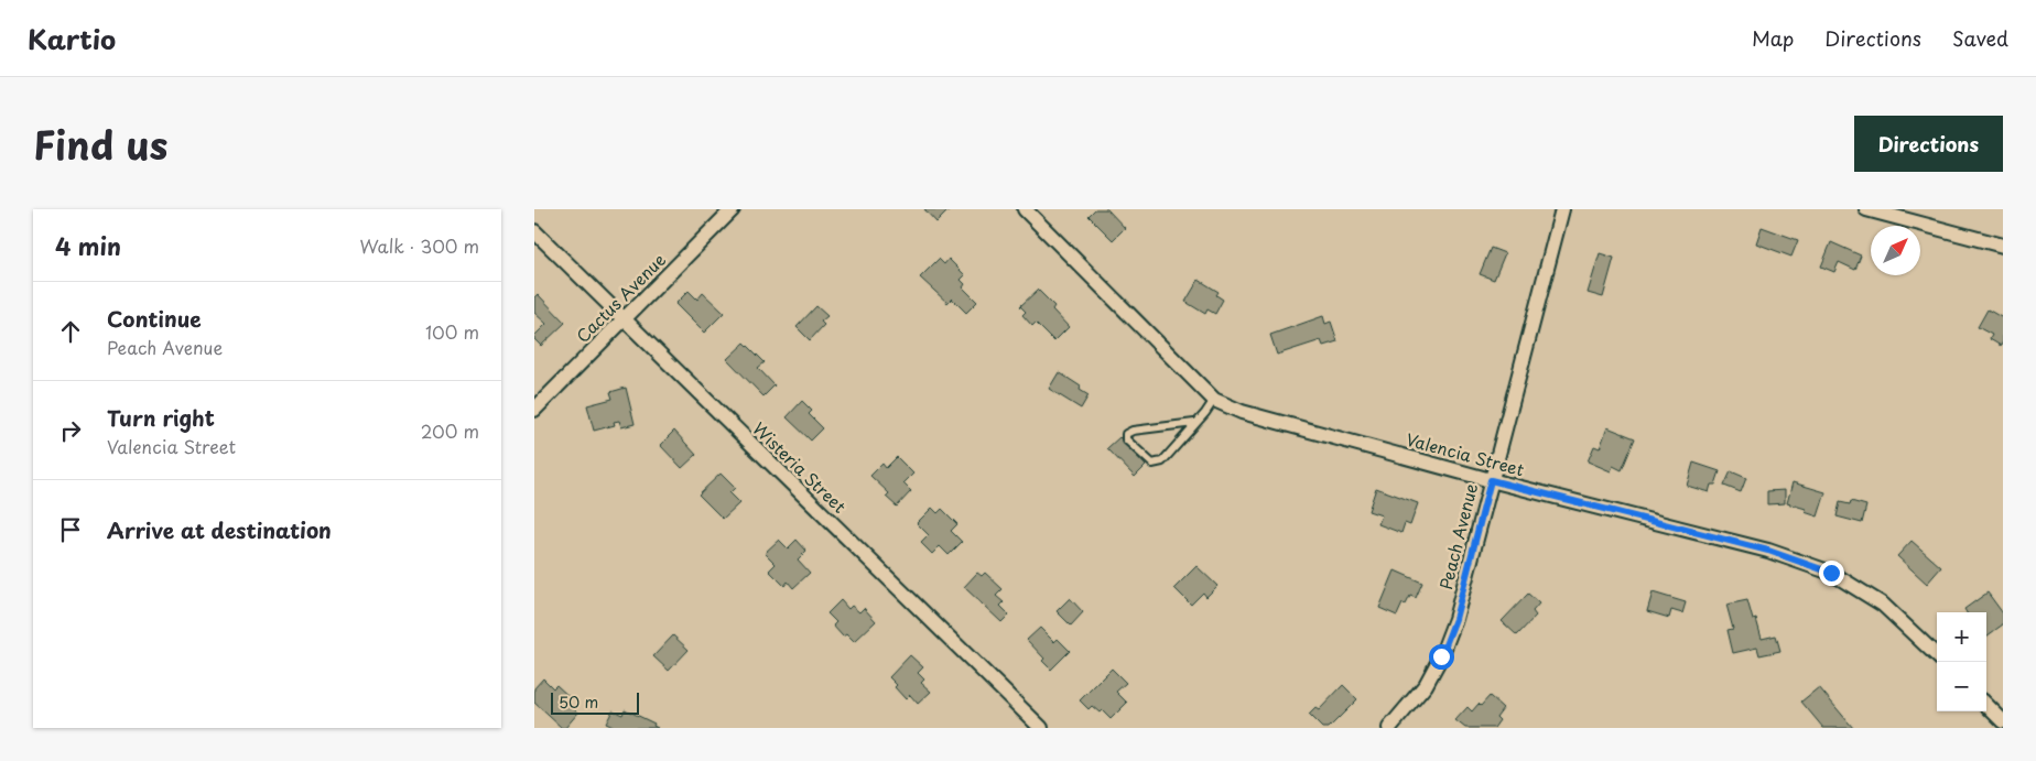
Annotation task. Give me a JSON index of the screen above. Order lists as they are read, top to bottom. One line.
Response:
{"streets":{"street":["Cactus Avenue","Valencia Street","Wisteria Street","Peach Avenue"]},"crossings":[["Cactus Avenue","Wisteria Street"],["Valencia Street","Peach Avenue"]],"scale_bar":"50 m","north":"top right","page":{"header":"Kartio","nav":["Map","Directions","Saved"],"title":"Find us","buttons":"Directions","heading":["4 min","Walk · 300 m"],"list":[["Continue","Peach Avenue","100 m"],["Turn right","Valencia Street","200 m"],"Arrive at destination"],"map_buttons":["+","−"],"scale":"50 m"}}
